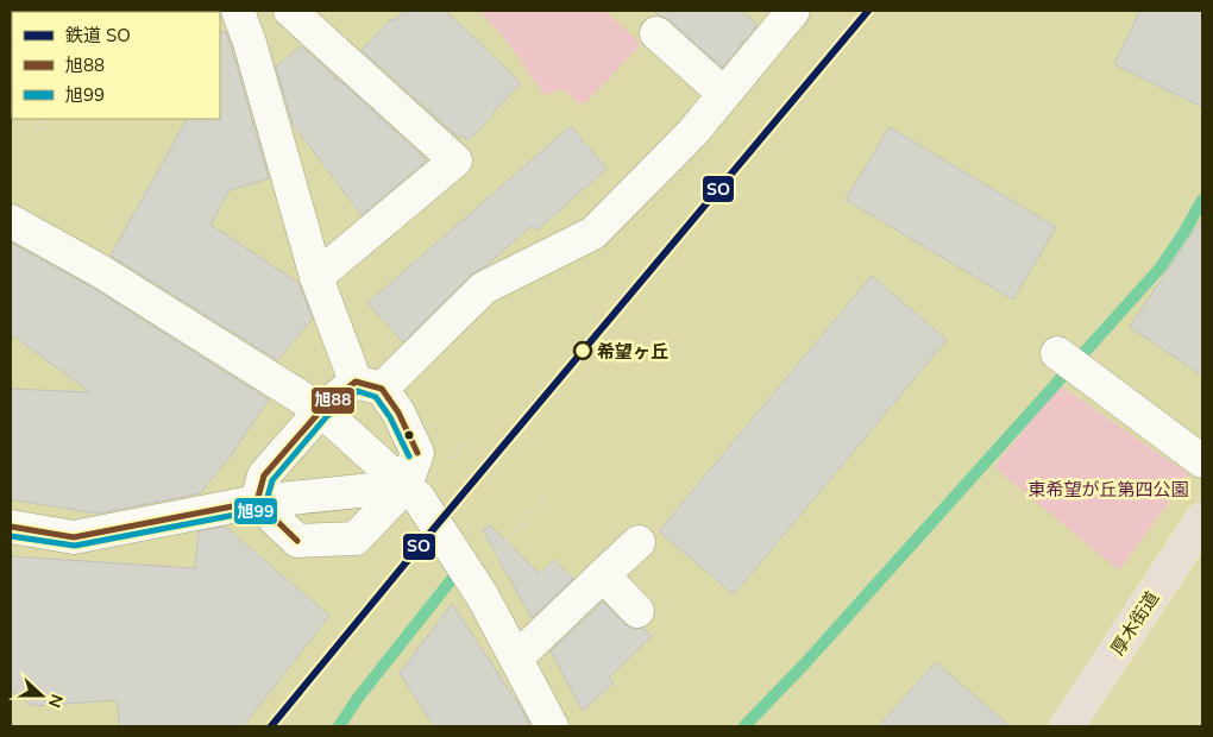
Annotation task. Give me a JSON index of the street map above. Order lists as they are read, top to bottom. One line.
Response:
{"streets":{"main road":["厚木街道"]},"parks":["東希望が丘第四公園"],"places":["希望ヶ丘"],"lines":["rail line SO","transit line 旭88","transit line 旭99"],"legend":["鉄道 SO","旭88","旭99"],"north":"right"}
